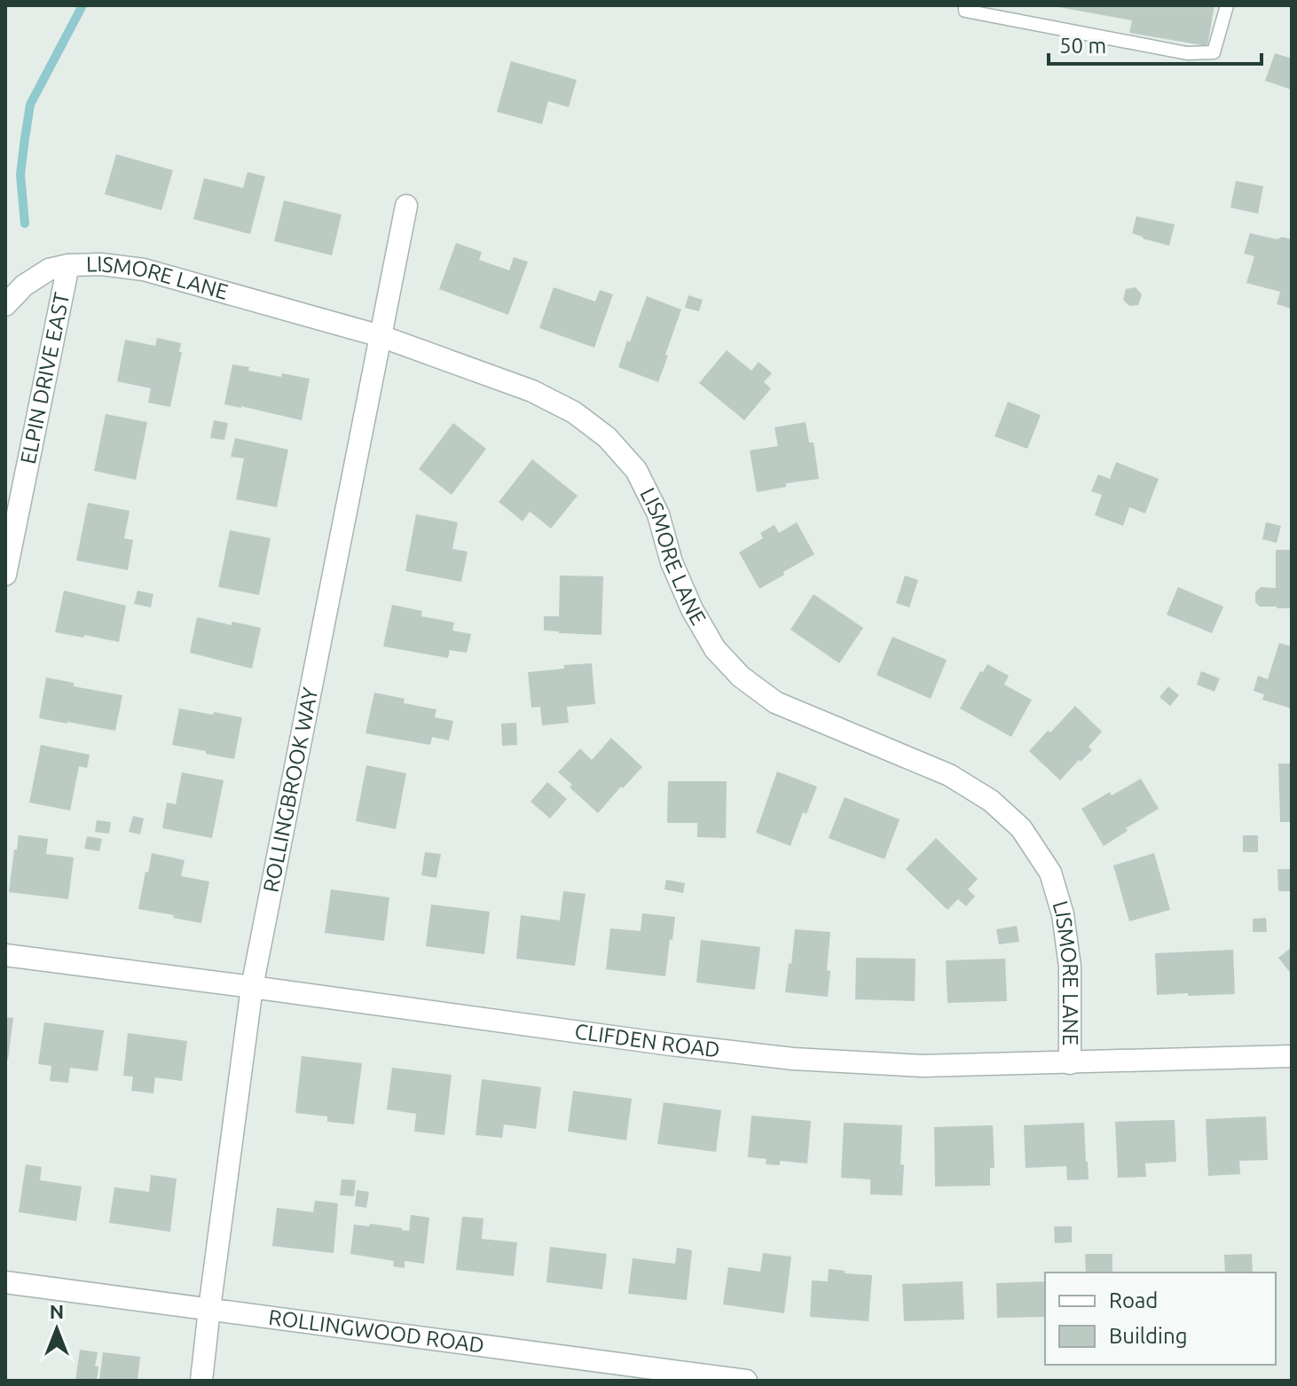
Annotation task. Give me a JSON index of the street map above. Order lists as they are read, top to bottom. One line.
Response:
{"streets":{"street":["LISMORE LANE","ELPIN DRIVE EAST","ROLLINGBROOK WAY","CLIFDEN ROAD","ROLLINGWOOD ROAD"]},"crossings":[["LISMORE LANE","ELPIN DRIVE EAST"],["LISMORE LANE","ROLLINGBROOK WAY"],["LISMORE LANE","CLIFDEN ROAD"],["ROLLINGBROOK WAY","CLIFDEN ROAD"],["ROLLINGBROOK WAY","ROLLINGWOOD ROAD"]],"legend":["Road","Building"],"scale_bar":"50 m","north":"top"}
